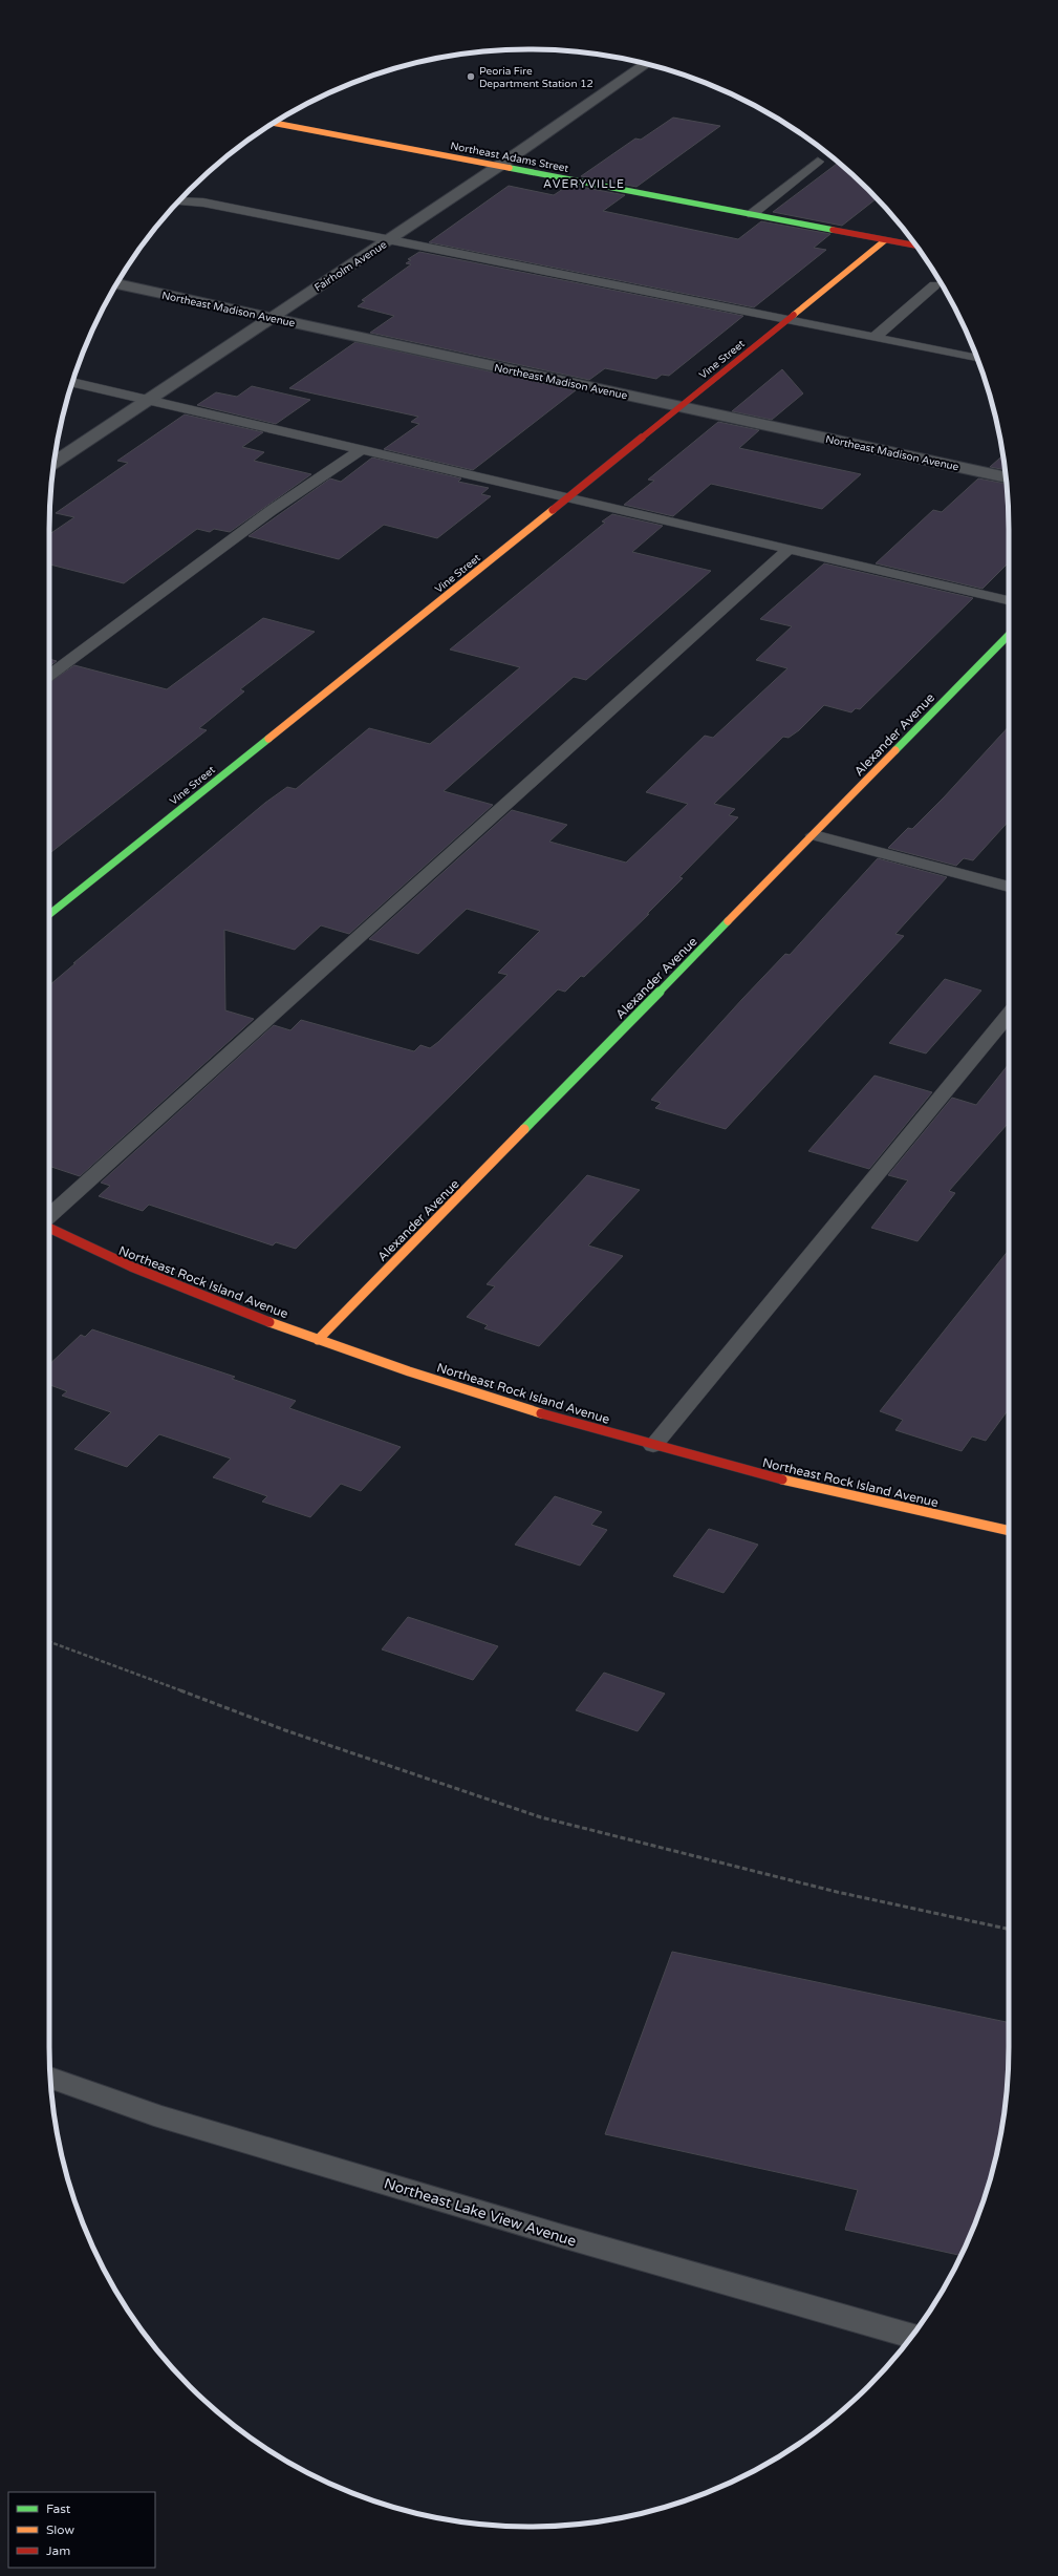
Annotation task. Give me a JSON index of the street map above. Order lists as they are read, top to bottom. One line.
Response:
{"streets":{"street":["Northeast Adams Street","Fairholm Avenue","Northeast Madison Avenue","Vine Street","Alexander Avenue","Northeast Rock Island Avenue","Northeast Lake View Avenue"]},"crossings":[["Northeast Adams Street","Fairholm Avenue"],["Northeast Adams Street","Vine Street"],["Fairholm Avenue","Northeast Madison Avenue"],["Northeast Madison Avenue","Vine Street"],["Alexander Avenue","Northeast Rock Island Avenue"]],"districts":["AVERYVILLE"],"places":["Peoria Fire Department Station 12"],"legend":["Fast","Slow","Jam"]}
